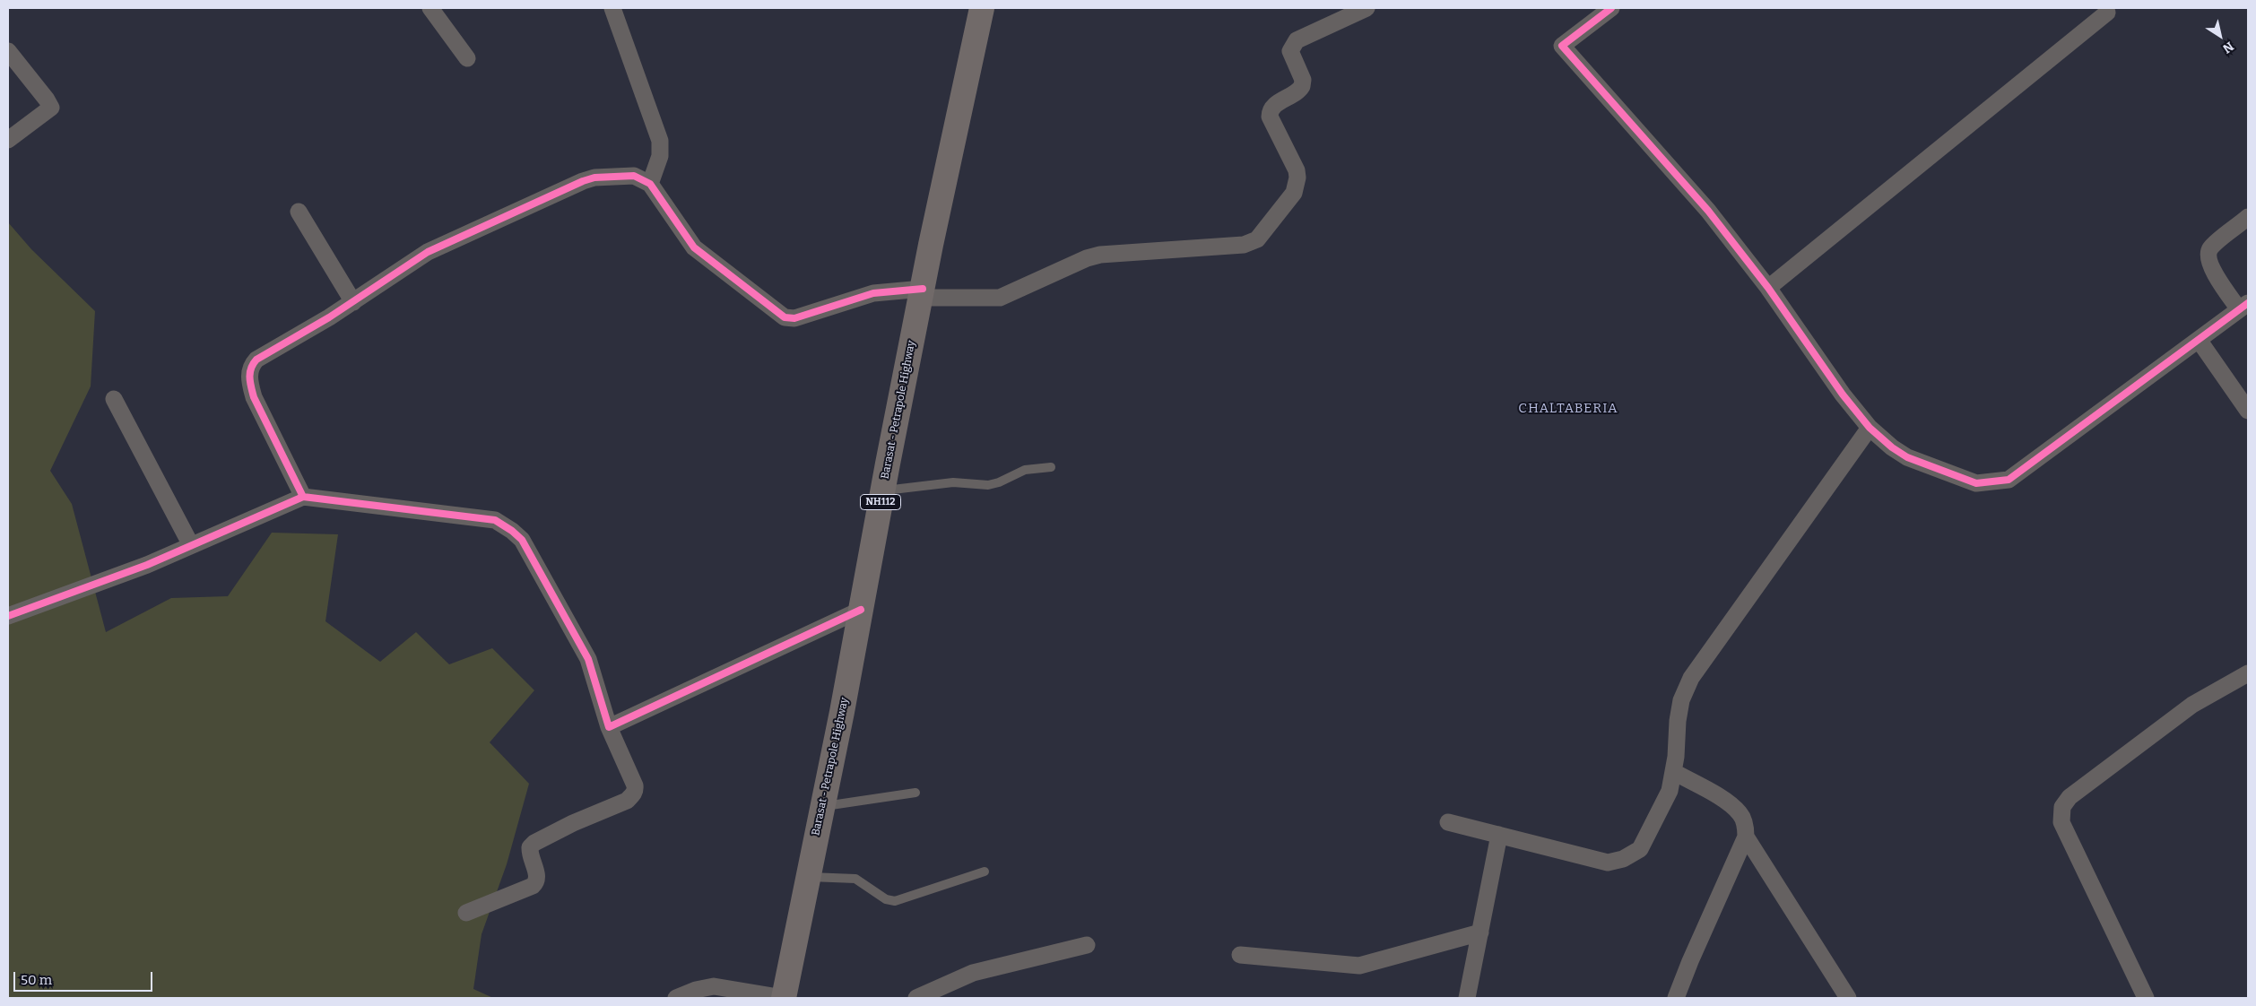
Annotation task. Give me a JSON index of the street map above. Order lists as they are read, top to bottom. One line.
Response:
{"streets":{"highway":["Barasat - Petrapole Highway","NH112"]},"districts":["CHALTABERIA"],"scale_bar":"50 m","north":"bottom right"}
